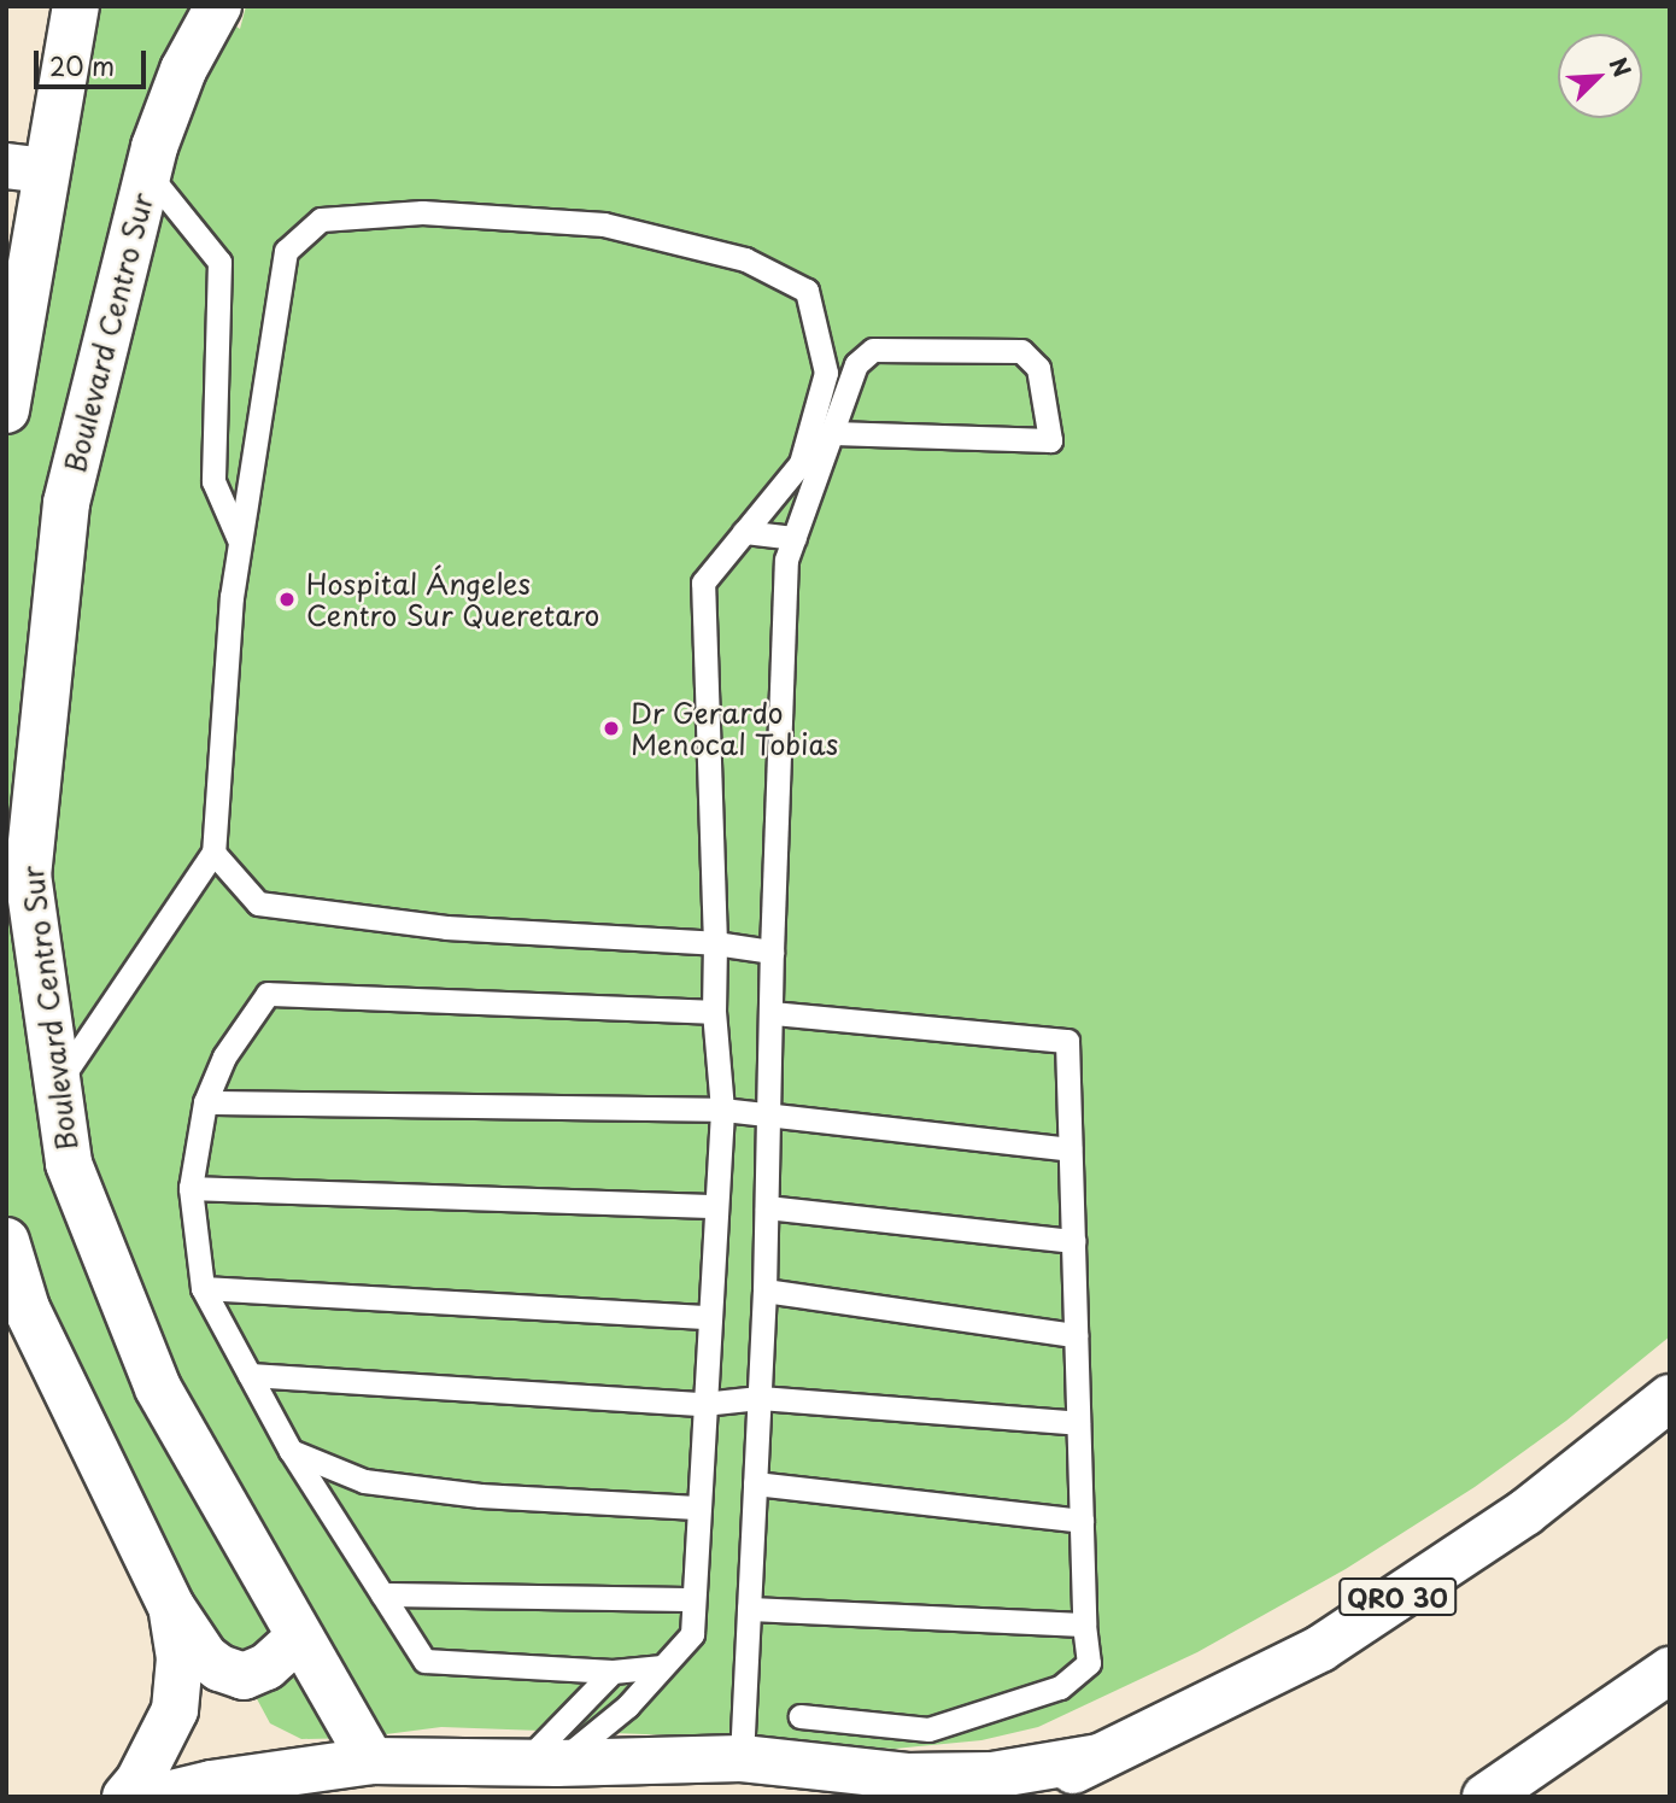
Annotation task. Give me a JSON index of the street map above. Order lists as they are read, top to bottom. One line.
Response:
{"streets":{"main road":["Boulevard Centro Sur","QRO 30"]},"places":["Hospital Ángeles Centro Sur Queretaro","Dr Gerardo Menocal Tobias"],"scale_bar":"20 m","north":"top right"}
